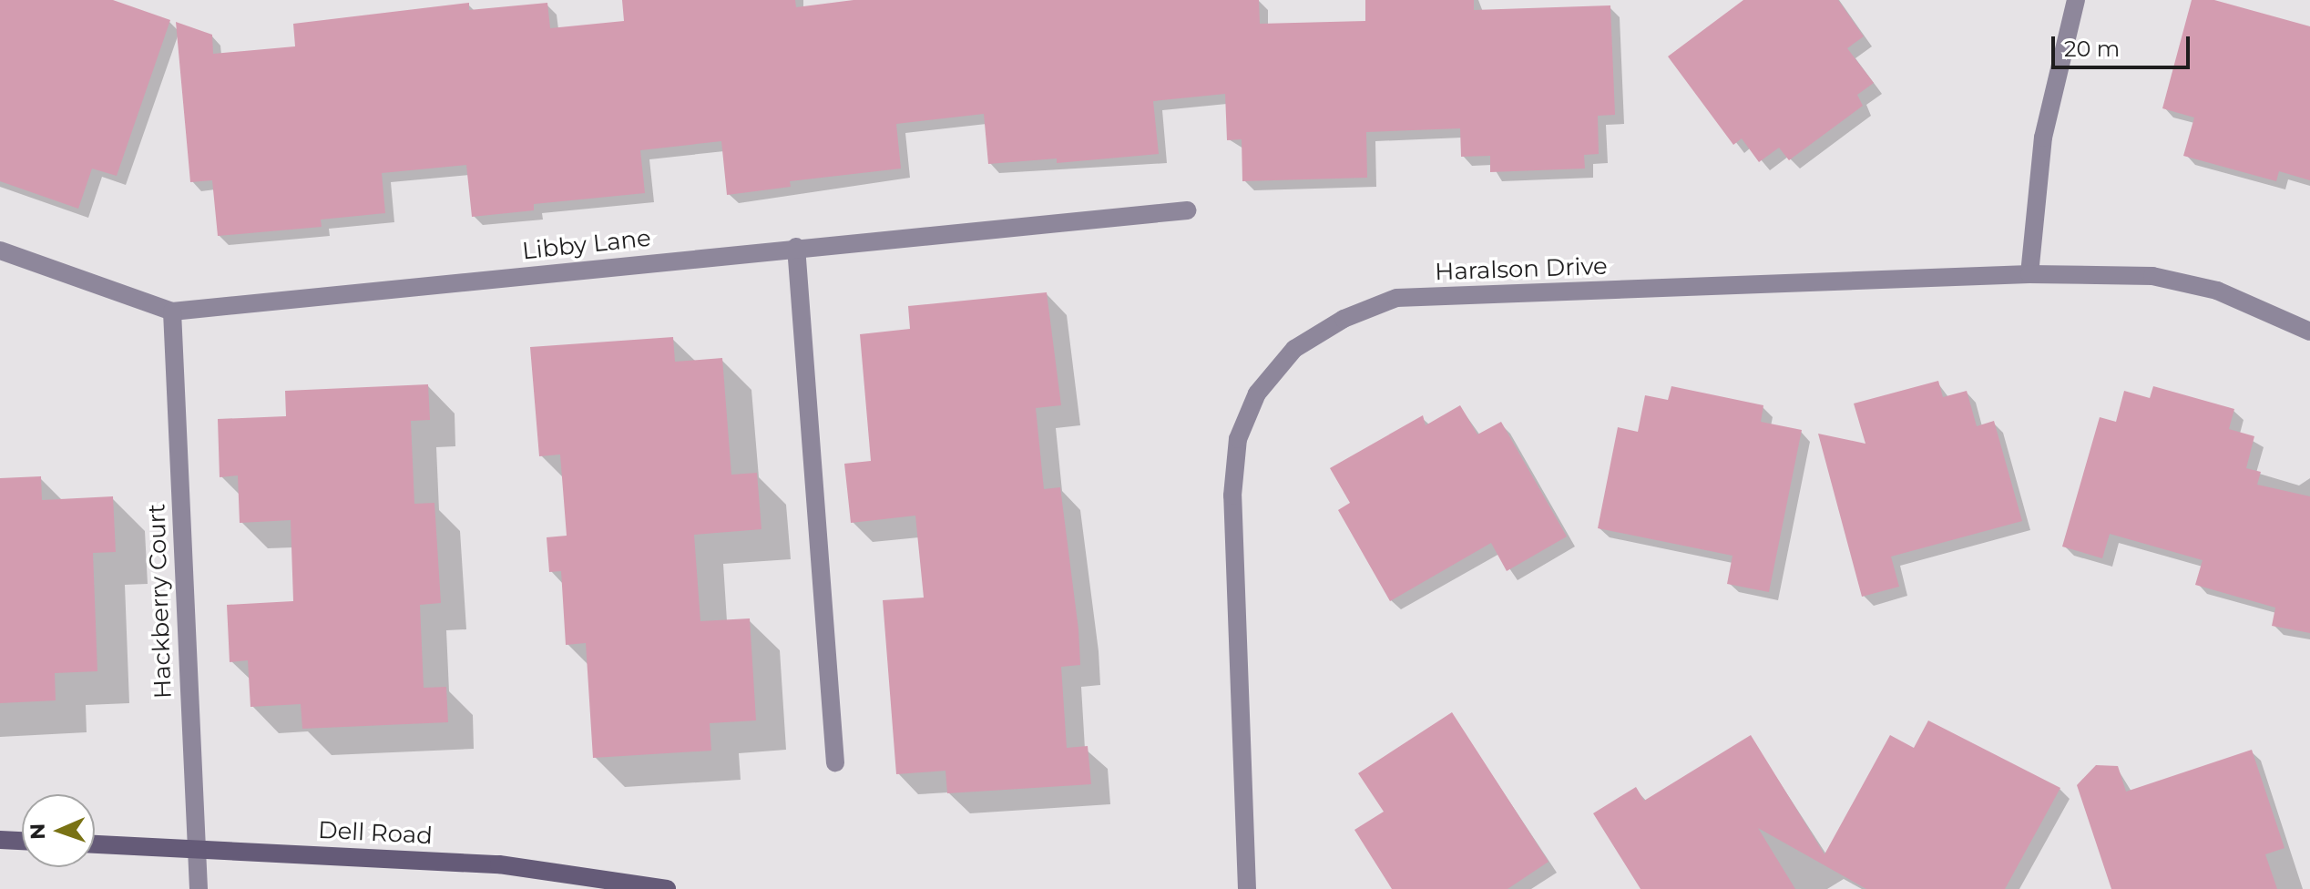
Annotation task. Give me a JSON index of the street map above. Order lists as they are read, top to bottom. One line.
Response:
{"streets":{"street":["Libby Lane","Haralson Drive","Hackberry Court","Dell Road"]},"crossings":[["Libby Lane","Hackberry Court"],["Hackberry Court","Dell Road"]],"scale_bar":"20 m","north":"left"}
